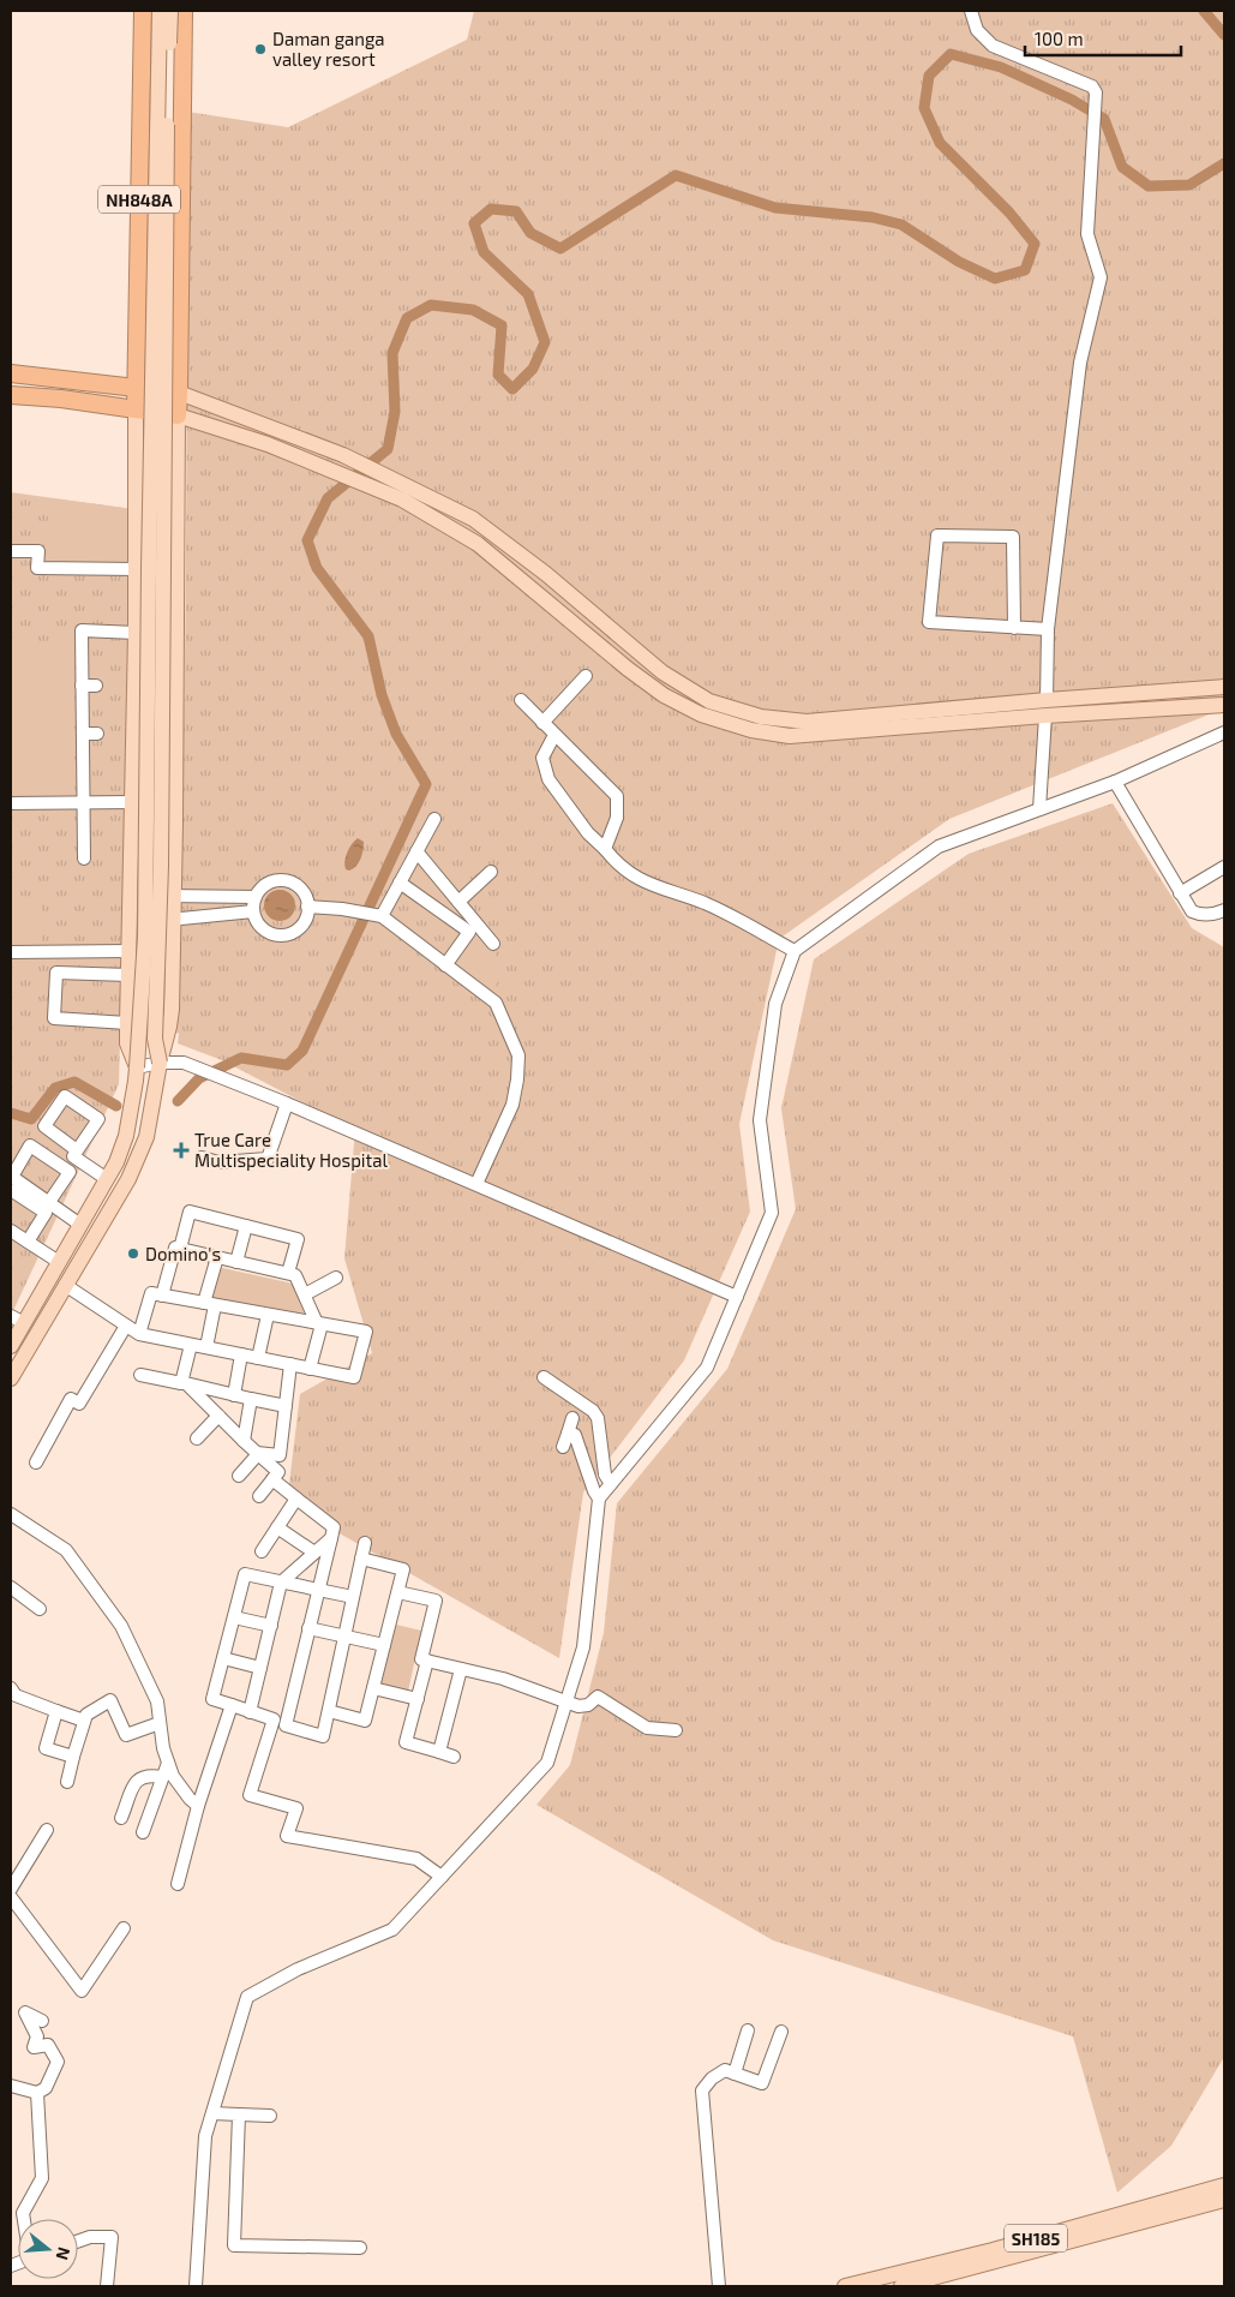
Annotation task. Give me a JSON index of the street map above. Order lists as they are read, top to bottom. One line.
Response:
{"streets":{"highway":["NH848A"],"main road":["SH185"]},"places":{"other":["Daman ganga valley resort","Domino's"],"health":["True Care Multispeciality Hospital"]},"scale_bar":"100 m","north":"right"}
